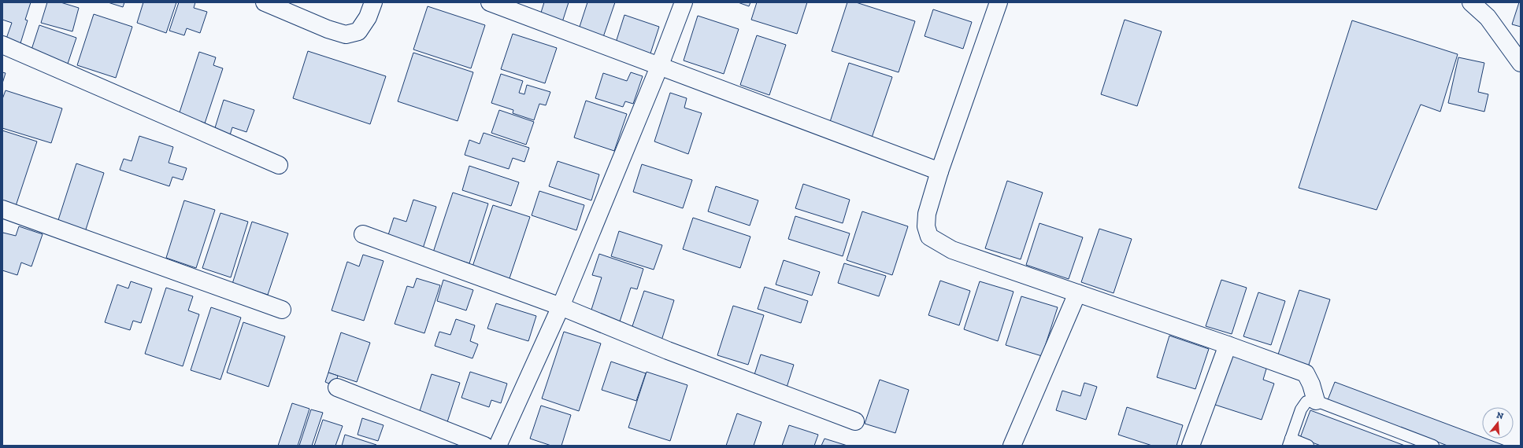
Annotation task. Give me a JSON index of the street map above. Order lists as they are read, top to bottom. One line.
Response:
{"north":"top"}
